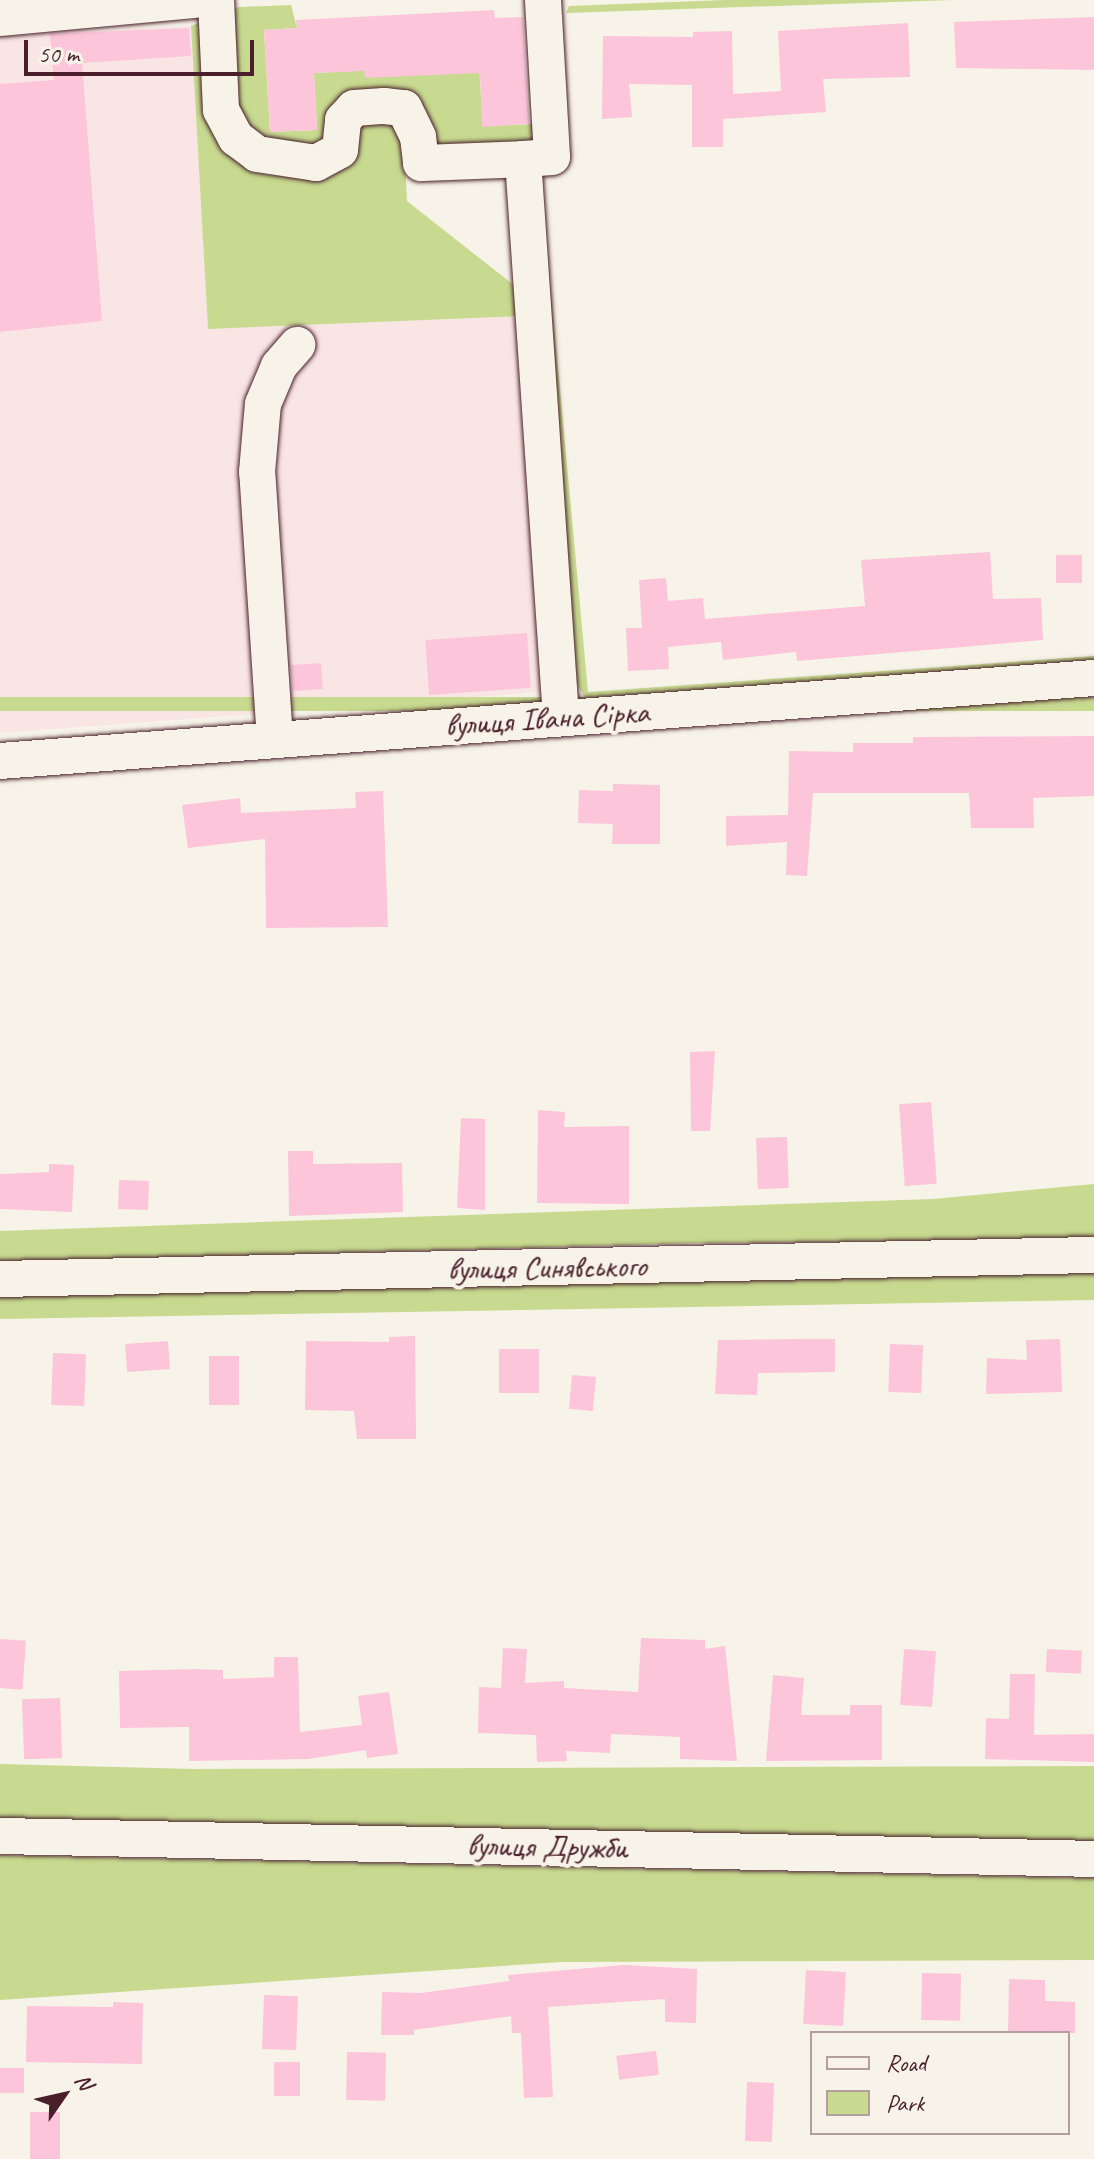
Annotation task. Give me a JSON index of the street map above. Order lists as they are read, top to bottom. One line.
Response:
{"streets":{"street":["вулиця Івана Сірка","вулиця Синявського","вулиця Дружби"]},"legend":["Road","Park"],"scale_bar":"50 m","north":"top right"}
